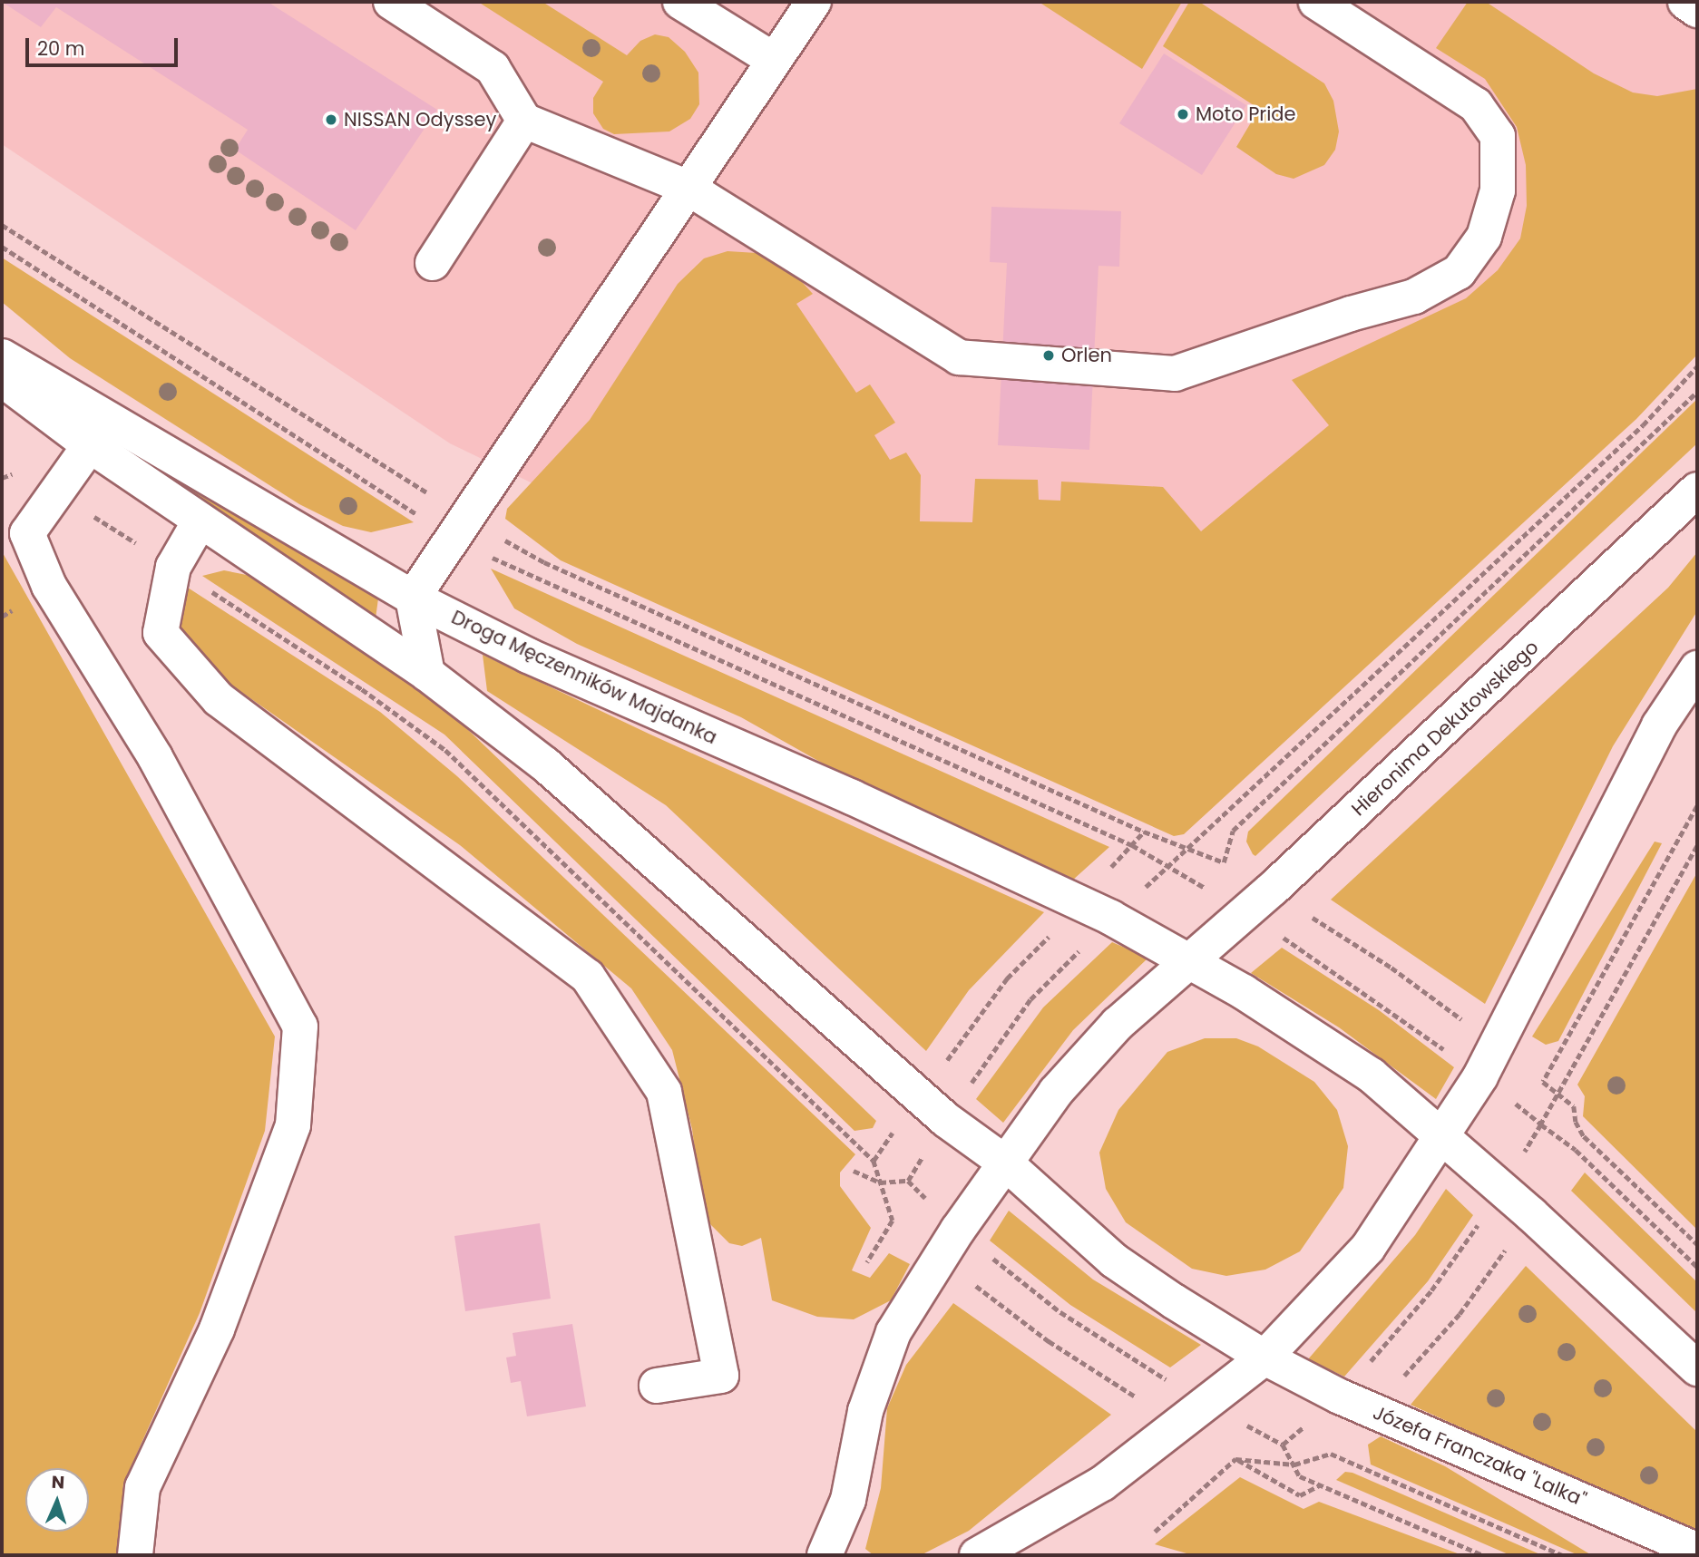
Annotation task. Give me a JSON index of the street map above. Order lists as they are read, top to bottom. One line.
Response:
{"streets":{"street":["Droga Męczenników Majdanka","Hieronima Dekutowskiego","Józefa Franczaka \"Lalka\""]},"crossings":[["Droga Męczenników Majdanka","Hieronima Dekutowskiego"],["Hieronima Dekutowskiego","Józefa Franczaka \"Lalka\""]],"places":["Moto Pride","NISSAN Odyssey","Orlen"],"scale_bar":"20 m","north":"top"}
